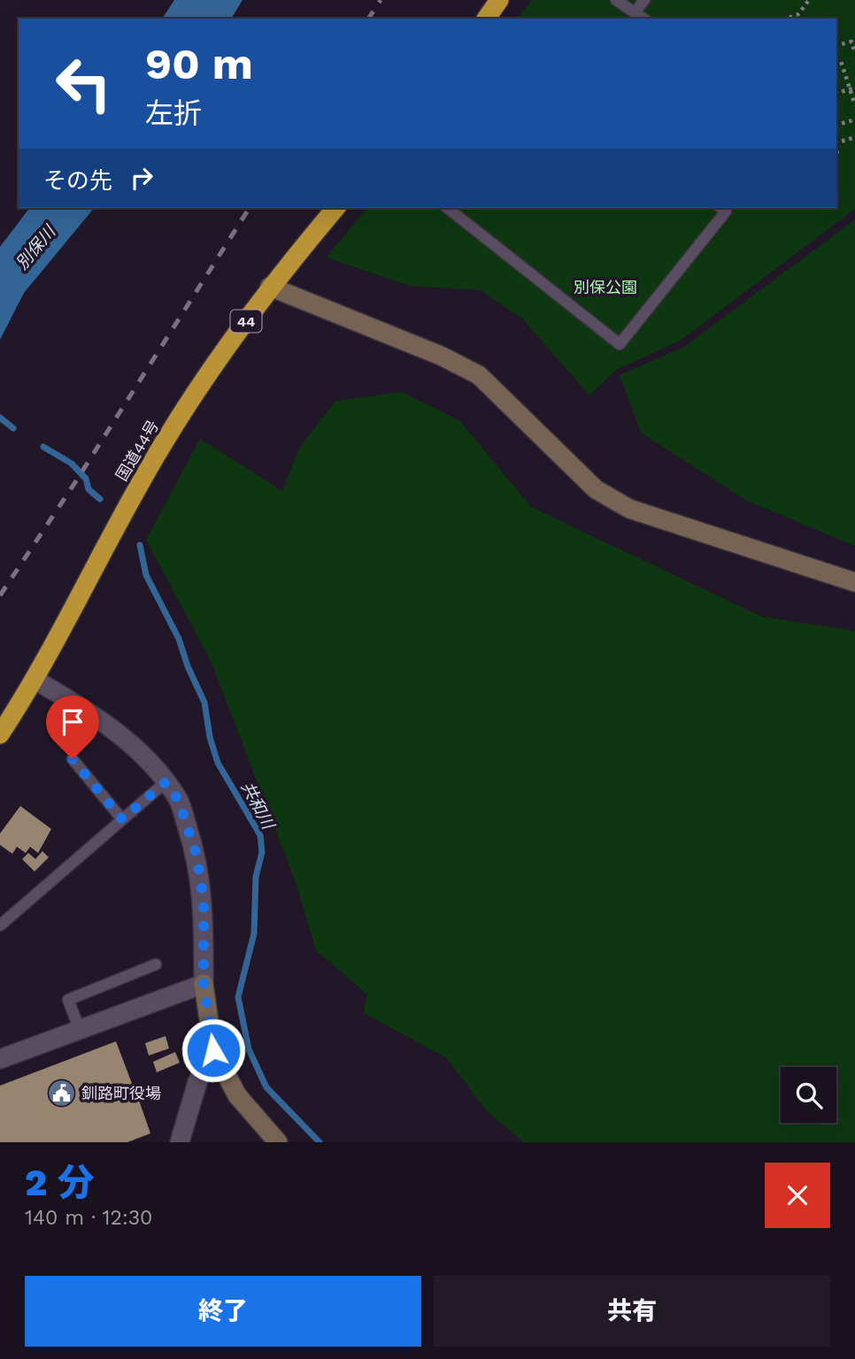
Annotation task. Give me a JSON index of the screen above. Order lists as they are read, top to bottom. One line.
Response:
{"streets":{"highway":["44","国道44号"]},"water":["別保川","共和川"],"parks":["別保公園"],"places":{"public building":["釧路町役場"]},"page":{"turn":["90 m","左折"],"then":"その先","heading":["2 分","140 m · 12:30"],"buttons":["終了","共有"]}}
